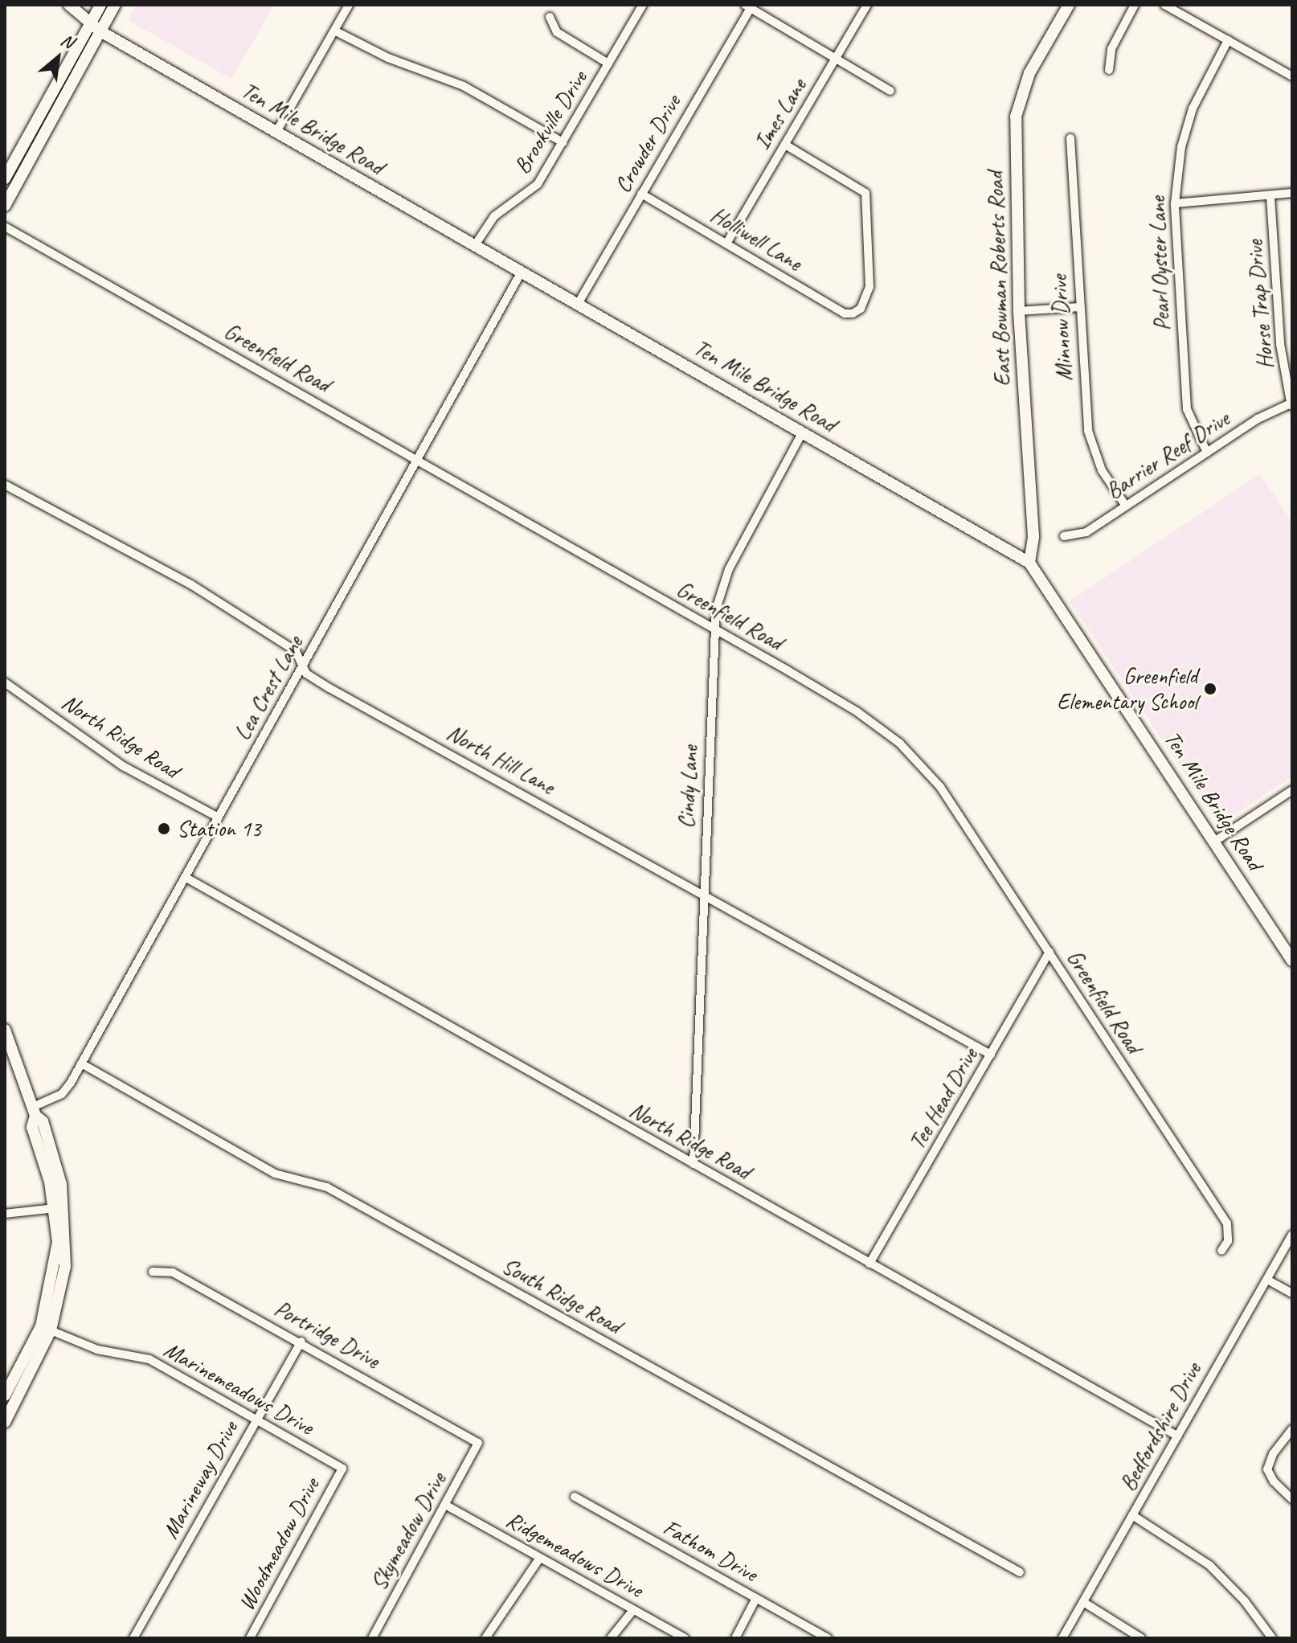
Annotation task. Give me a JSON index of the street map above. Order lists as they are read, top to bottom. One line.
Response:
{"streets":{"street":["Imes Lane","Brookville Drive","Ten Mile Bridge Road","Crowder Drive","Holliwell Lane","Pearl Oyster Lane","East Bowman Roberts Road","Horse Trap Drive","Minnow Drive","Greenfield Road","Barrier Reef Drive","Lea Crest Lane","North Ridge Road","North Hill Lane","Cindy Lane","Tee Head Drive","South Ridge Road","Portridge Drive","Marinemeadows Drive","Bedfordshire Drive","Marineway Drive","Skymeadow Drive","Woodmeadow Drive","Fathom Drive","Ridgemeadows Drive"]},"crossings":[["Imes Lane","Holliwell Lane"],["Brookville Drive","Ten Mile Bridge Road"],["Ten Mile Bridge Road","Crowder Drive"],["Ten Mile Bridge Road","East Bowman Roberts Road"],["Ten Mile Bridge Road","Lea Crest Lane"],["Ten Mile Bridge Road","Cindy Lane"],["Crowder Drive","Holliwell Lane"],["Pearl Oyster Lane","Barrier Reef Drive"],["Horse Trap Drive","Barrier Reef Drive"],["Minnow Drive","Barrier Reef Drive"],["Greenfield Road","Lea Crest Lane"],["Greenfield Road","Cindy Lane"],["Greenfield Road","Tee Head Drive"],["Lea Crest Lane","North Ridge Road"],["Lea Crest Lane","North Hill Lane"],["Lea Crest Lane","South Ridge Road"],["North Ridge Road","Cindy Lane"],["North Ridge Road","Tee Head Drive"],["North Ridge Road","Bedfordshire Drive"],["North Hill Lane","Cindy Lane"],["North Hill Lane","Tee Head Drive"],["Portridge Drive","Marineway Drive"],["Portridge Drive","Skymeadow Drive"],["Marinemeadows Drive","Marineway Drive"],["Marinemeadows Drive","Woodmeadow Drive"],["Skymeadow Drive","Ridgemeadows Drive"]],"places":["Greenfield Elementary School","Station 13"],"north":"top right"}
